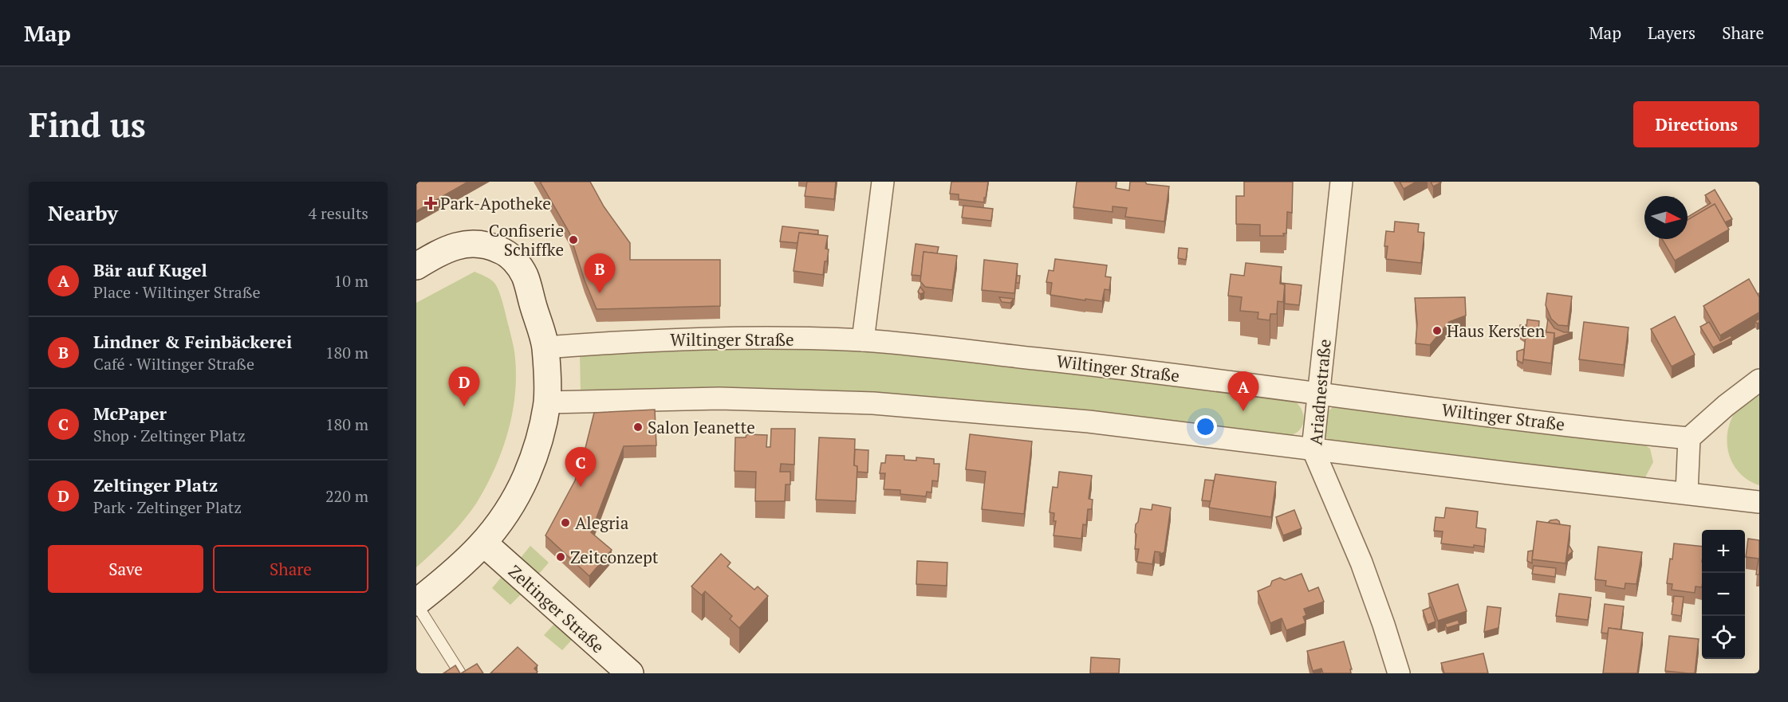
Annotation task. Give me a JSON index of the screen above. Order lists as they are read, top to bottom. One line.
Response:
{"streets":{"street":["Wiltinger Straße","Ariadnestraße","Zeltinger Straße"]},"crossings":[["Wiltinger Straße","Ariadnestraße"]],"places":{"health":["Park-Apotheke"],"other":["Confiserie Schiffke","Haus Kersten","Salon Jeanette","Alegria","Zeitconzept"]},"north":"right","page":{"header":"Map","nav":["Map","Layers","Share"],"buttons":["Directions",["Save","Share"]],"title":"Find us","heading":["Nearby","4 results"],"list":[{"mark":"A","name":"Bär auf Kugel","note":"Place · Wiltinger Straße","value":"10 m"},{"mark":"B","name":"Lindner & Feinbäckerei","note":"Café · Wiltinger Straße","value":"180 m"},{"mark":"C","name":"McPaper","note":"Shop · Zeltinger Platz","value":"180 m"},{"mark":"D","name":"Zeltinger Platz","note":"Park · Zeltinger Platz","value":"220 m"}],"pins":["B","D","A","C"],"map_buttons":["+","−"]}}
